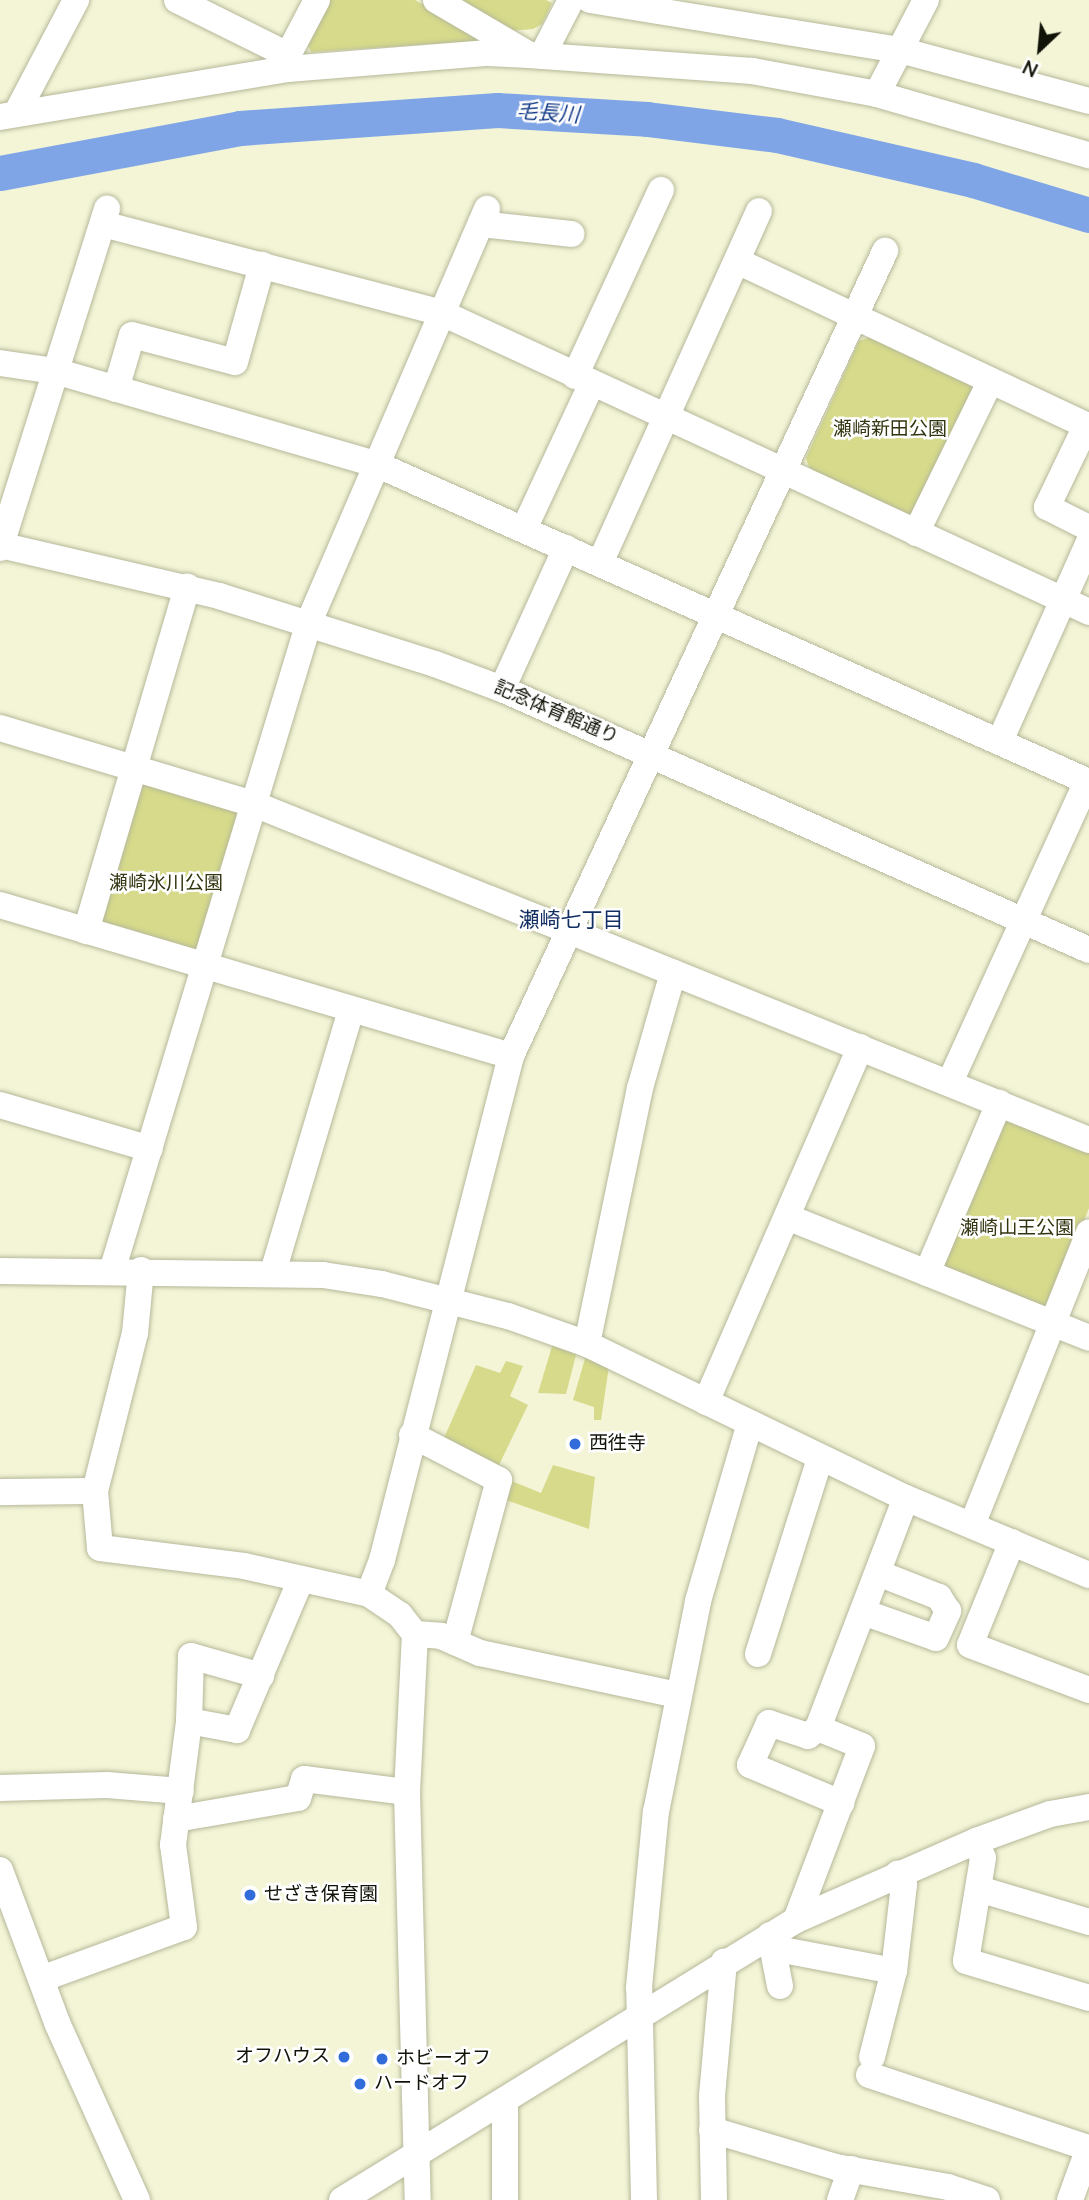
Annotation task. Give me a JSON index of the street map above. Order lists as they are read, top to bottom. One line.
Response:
{"streets":{"street":["記念体育館通り"]},"districts":["瀬崎七丁目"],"water":["毛長川"],"parks":["瀬崎新田公園","瀬崎氷川公園","瀬崎山王公園"],"places":["西徃寺","せざき保育園","オフハウス","ホビーオフ","ハードオフ"],"north":"bottom left"}
